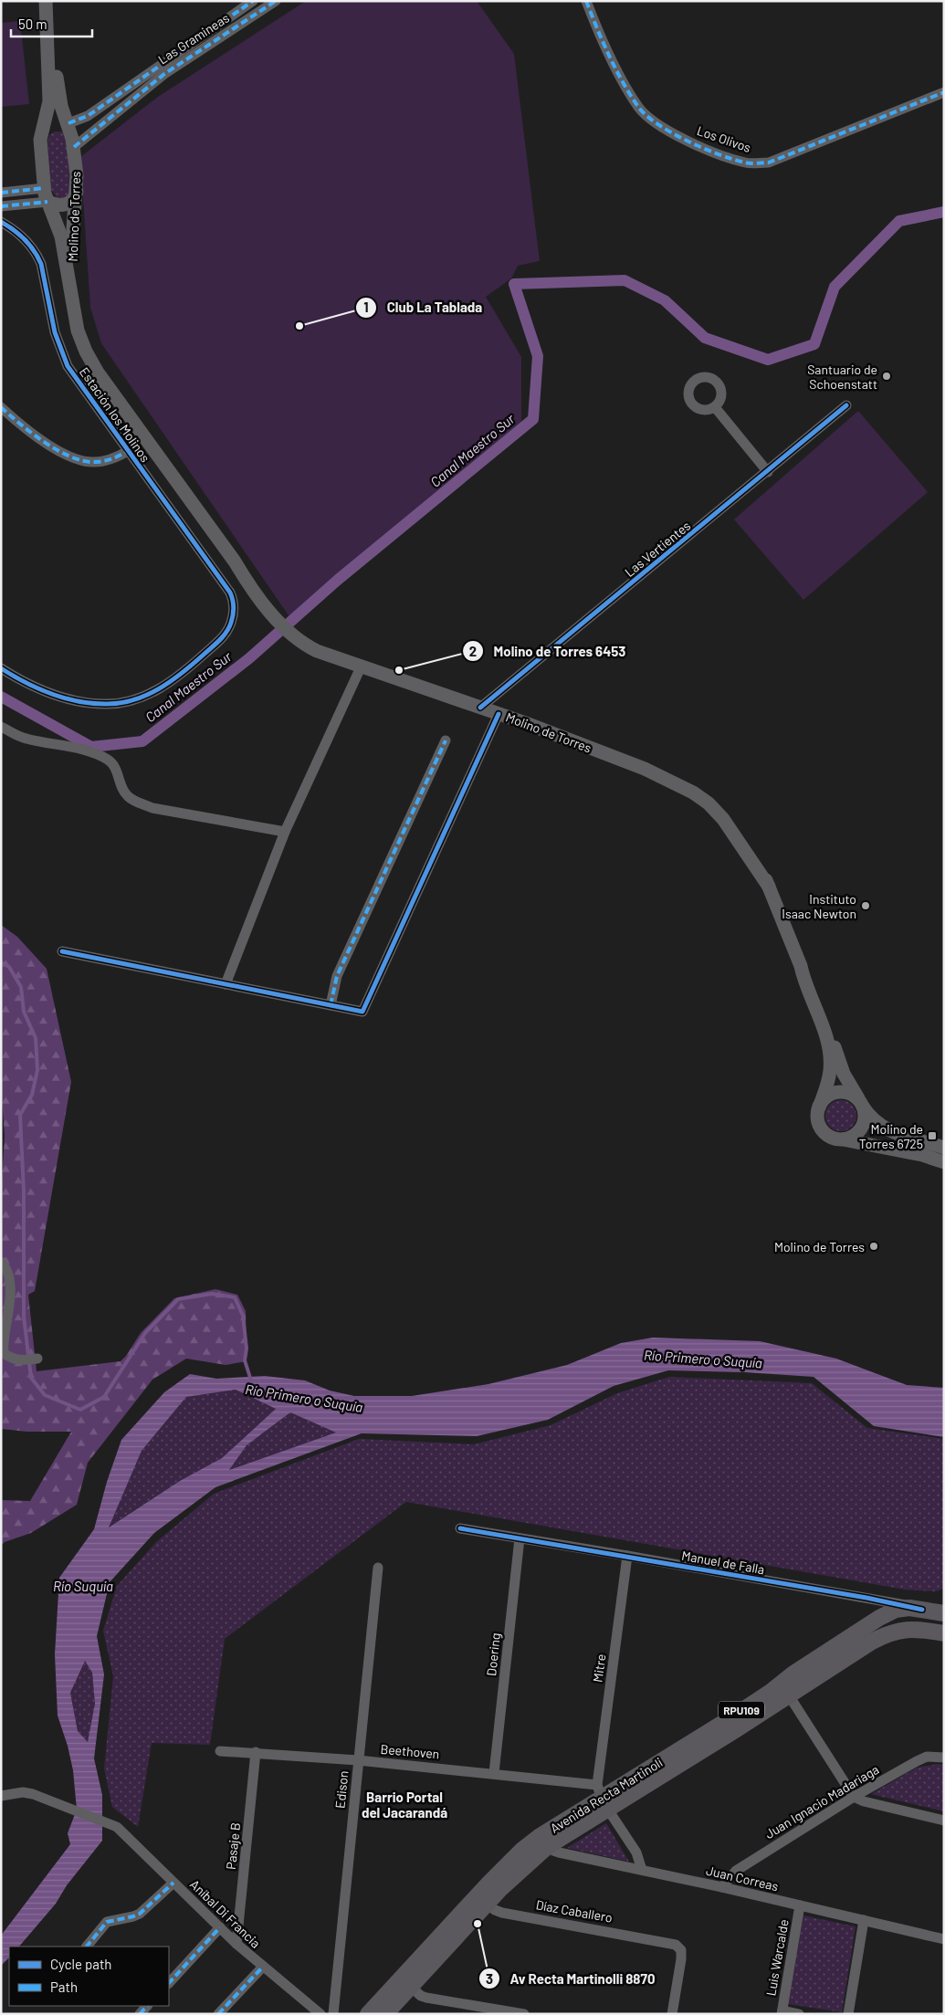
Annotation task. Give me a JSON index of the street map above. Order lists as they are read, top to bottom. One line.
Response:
{"streets":{"main road":["Molino de Torres","Manuel de Falla","RPU109","Avenida Recta Martinoli"],"street":["Las Gramineas","Los Olivos","Estación los Molinos","Las Vertientes","Doering","Mitre","Beethoven","Edison","Juan Ignacio Madariaga","Pasaje B","Juan Correas","Díaz Caballero","Aníbal Di Francia","Luis Warcalde"]},"crossings":[["Molino de Torres","Las Vertientes"],["Manuel de Falla","Doering"],["Manuel de Falla","Mitre"],["Manuel de Falla","Avenida Recta Martinoli"],["Doering","Beethoven"],["Mitre","Beethoven"],["Mitre","Avenida Recta Martinoli"],["RPU109","Avenida Recta Martinoli"],["Beethoven","Edison"],["Beethoven","Avenida Recta Martinoli"],["Beethoven","Pasaje B"],["Avenida Recta Martinoli","Juan Correas"],["Avenida Recta Martinoli","Díaz Caballero"],["Juan Ignacio Madariaga","Juan Correas"],["Pasaje B","Aníbal Di Francia"],["Juan Correas","Luis Warcalde"]],"districts":["Barrio Portal del Jacarandá"],"water":["Canal Maestro Sur","Río Primero o Suquía","Río Suquía"],"places":{"other":["Club La Tablada","Santuario de Schoenstatt","Molino de Torres 6453","Instituto Isaac Newton","Molino de Torres","Av Recta Martinolli 8870"],"transit":["Molino de Torres 6725"]},"legend":["Cycle path","Path"],"scale_bar":"50 m"}
